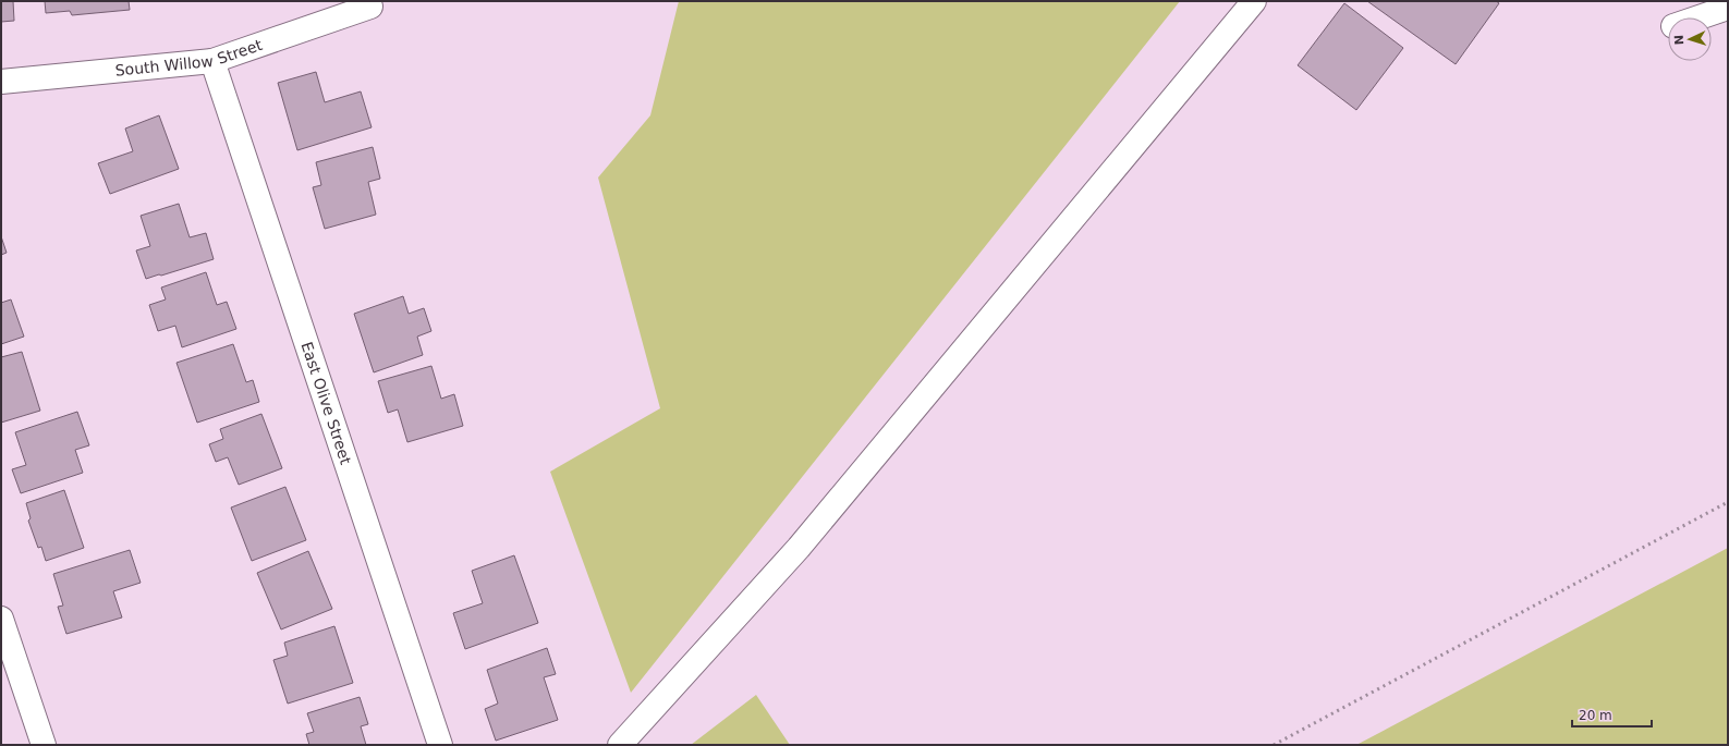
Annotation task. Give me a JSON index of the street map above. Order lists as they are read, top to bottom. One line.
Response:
{"streets":{"street":["South Willow Street","East Olive Street"]},"crossings":[["South Willow Street","East Olive Street"]],"scale_bar":"20 m","north":"left"}
